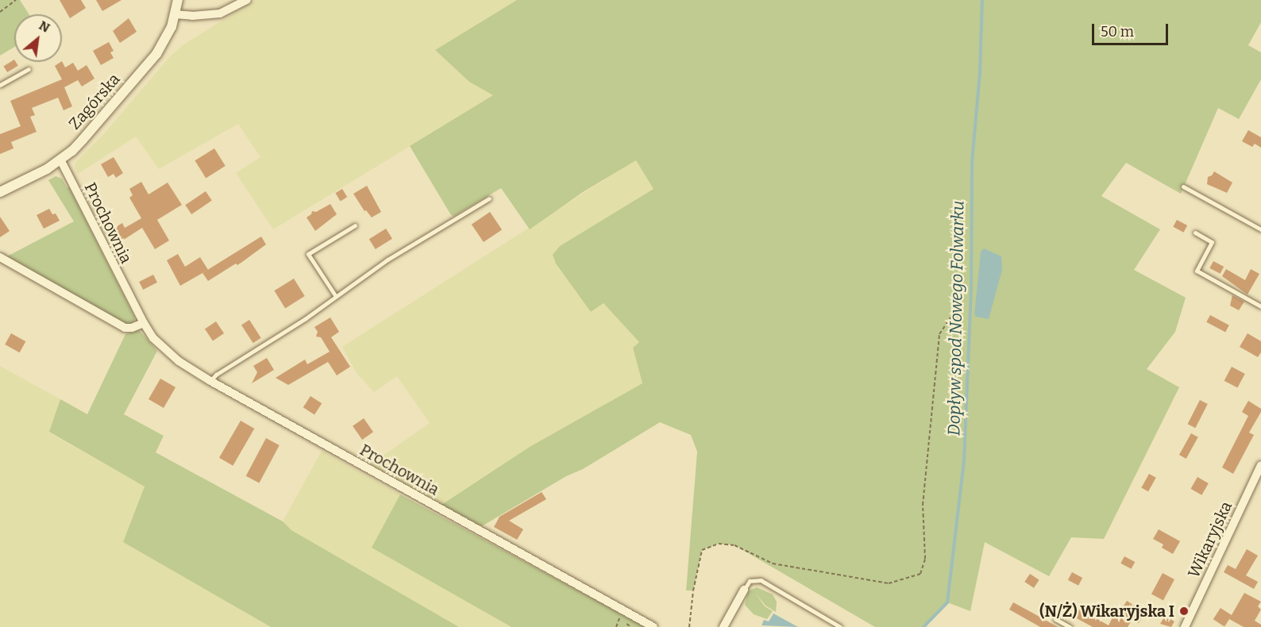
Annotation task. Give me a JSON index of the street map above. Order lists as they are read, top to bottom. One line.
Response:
{"streets":{"street":["Zagórska","Prochownia","Wikaryjska"]},"crossings":[["Zagórska","Prochownia"]],"water":["Dopływ spod Nowego Folwarku"],"places":["(N/Ż) Wikaryjska I"],"scale_bar":"50 m","north":"top right"}
